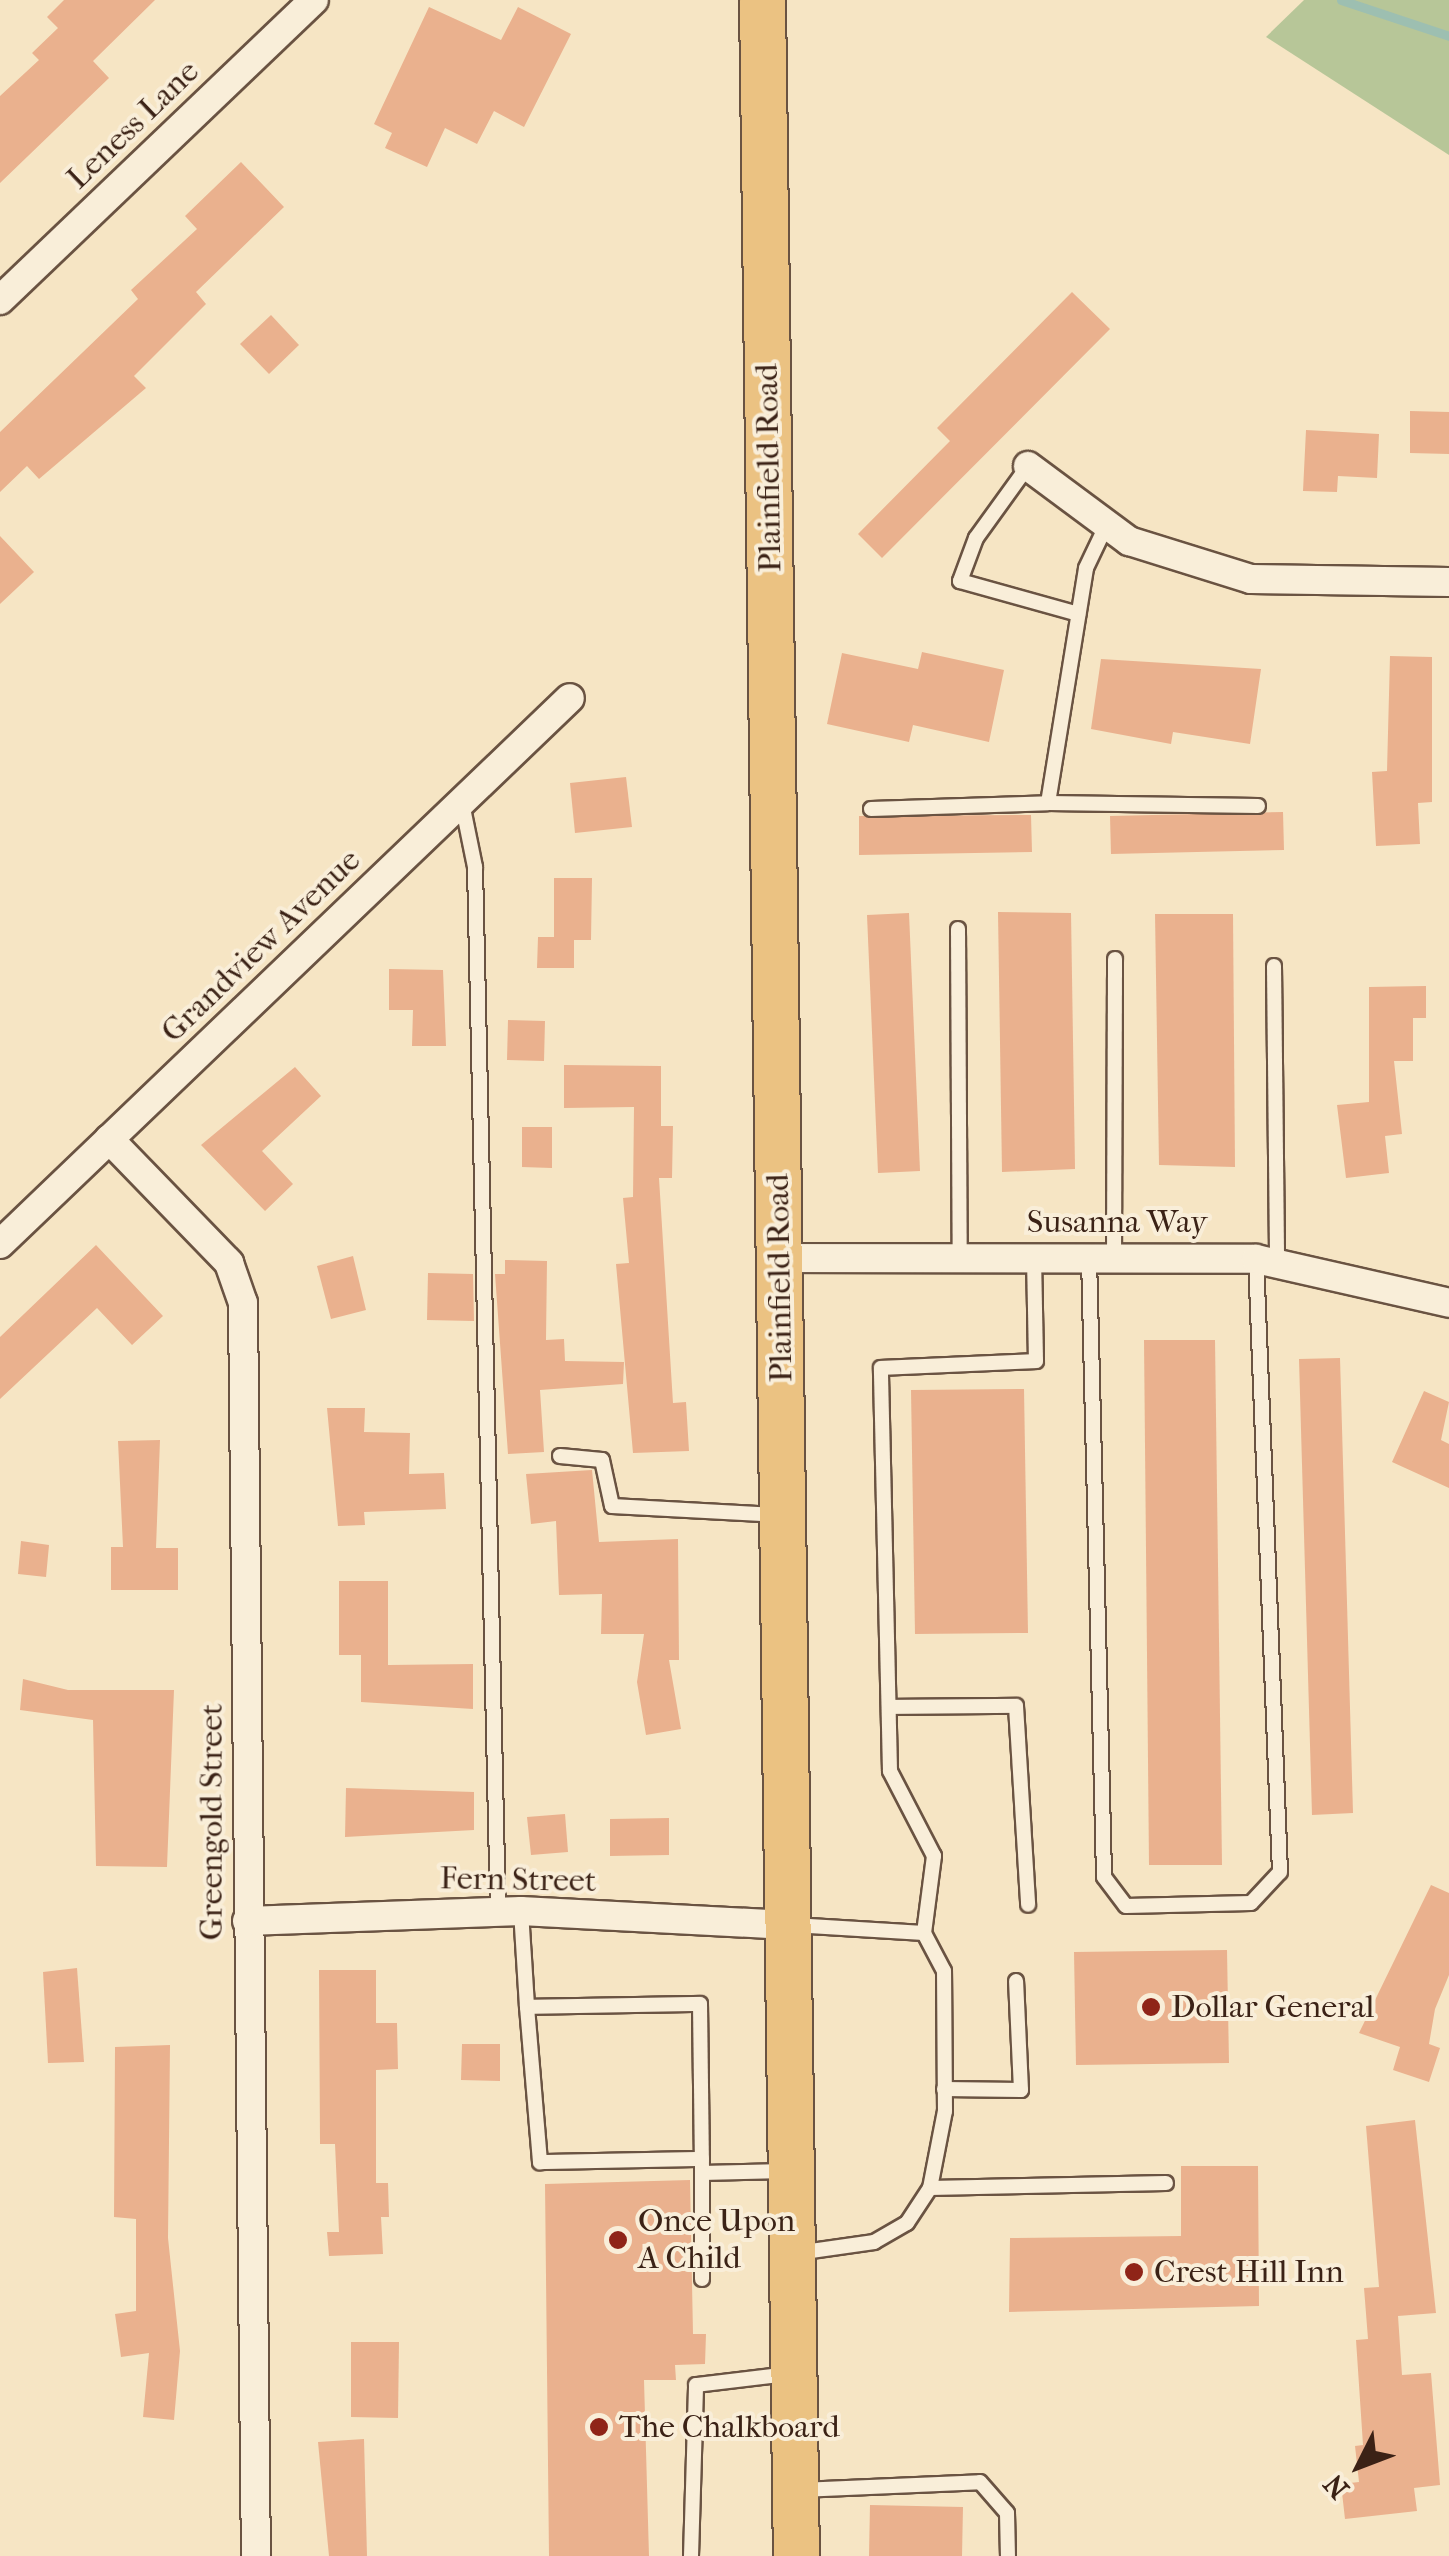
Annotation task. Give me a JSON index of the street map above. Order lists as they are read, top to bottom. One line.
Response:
{"streets":{"main road":["Plainfield Road"],"street":["Leness Lane","Grandview Avenue","Susanna Way","Greengold Street","Fern Street"]},"crossings":[["Plainfield Road","Susanna Way"],["Plainfield Road","Fern Street"],["Grandview Avenue","Greengold Street"],["Greengold Street","Fern Street"]],"places":["Dollar General","Once Upon A Child","Crest Hill Inn","The Chalkboard"],"north":"bottom left"}
